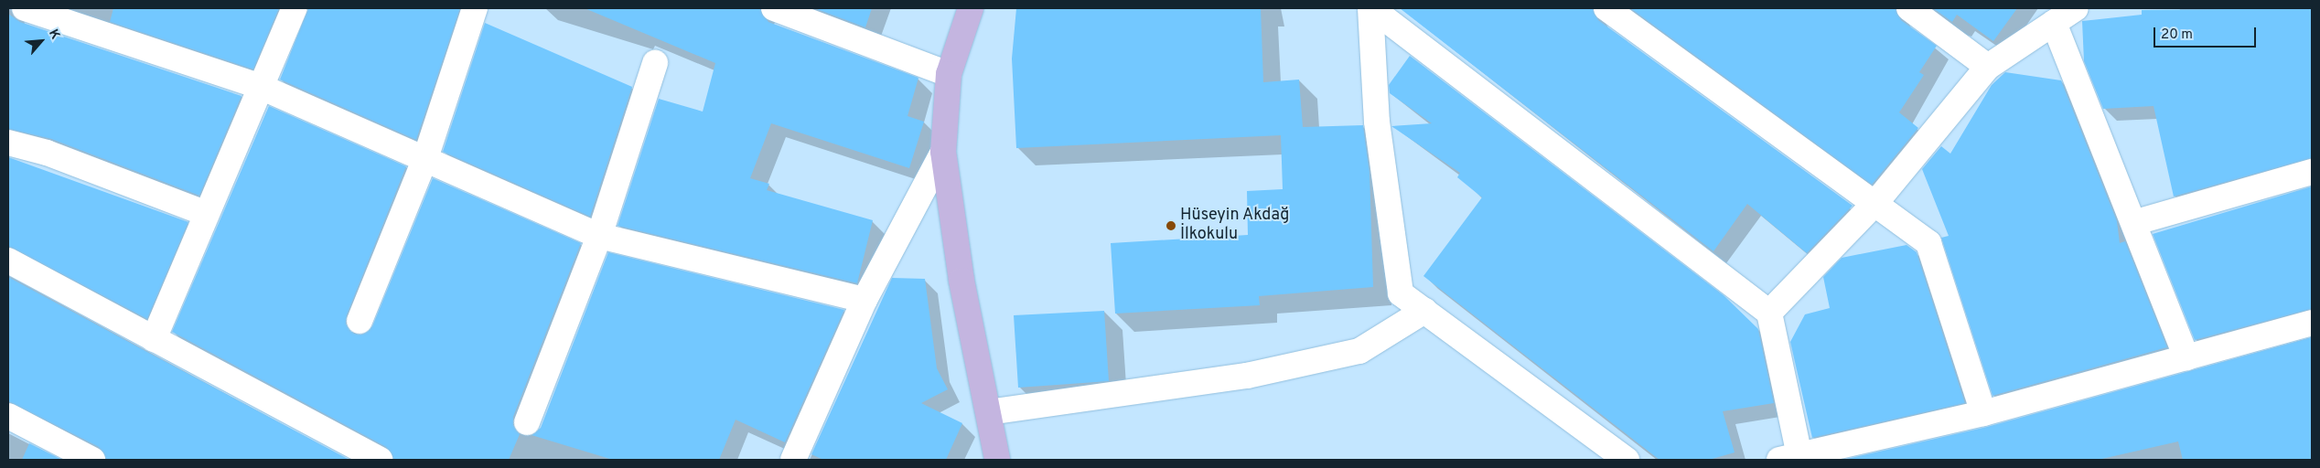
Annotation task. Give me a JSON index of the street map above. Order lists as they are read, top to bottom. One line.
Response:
{"places":["Hüseyin Akdağ İlkokulu"],"scale_bar":"20 m","north":"top right"}
